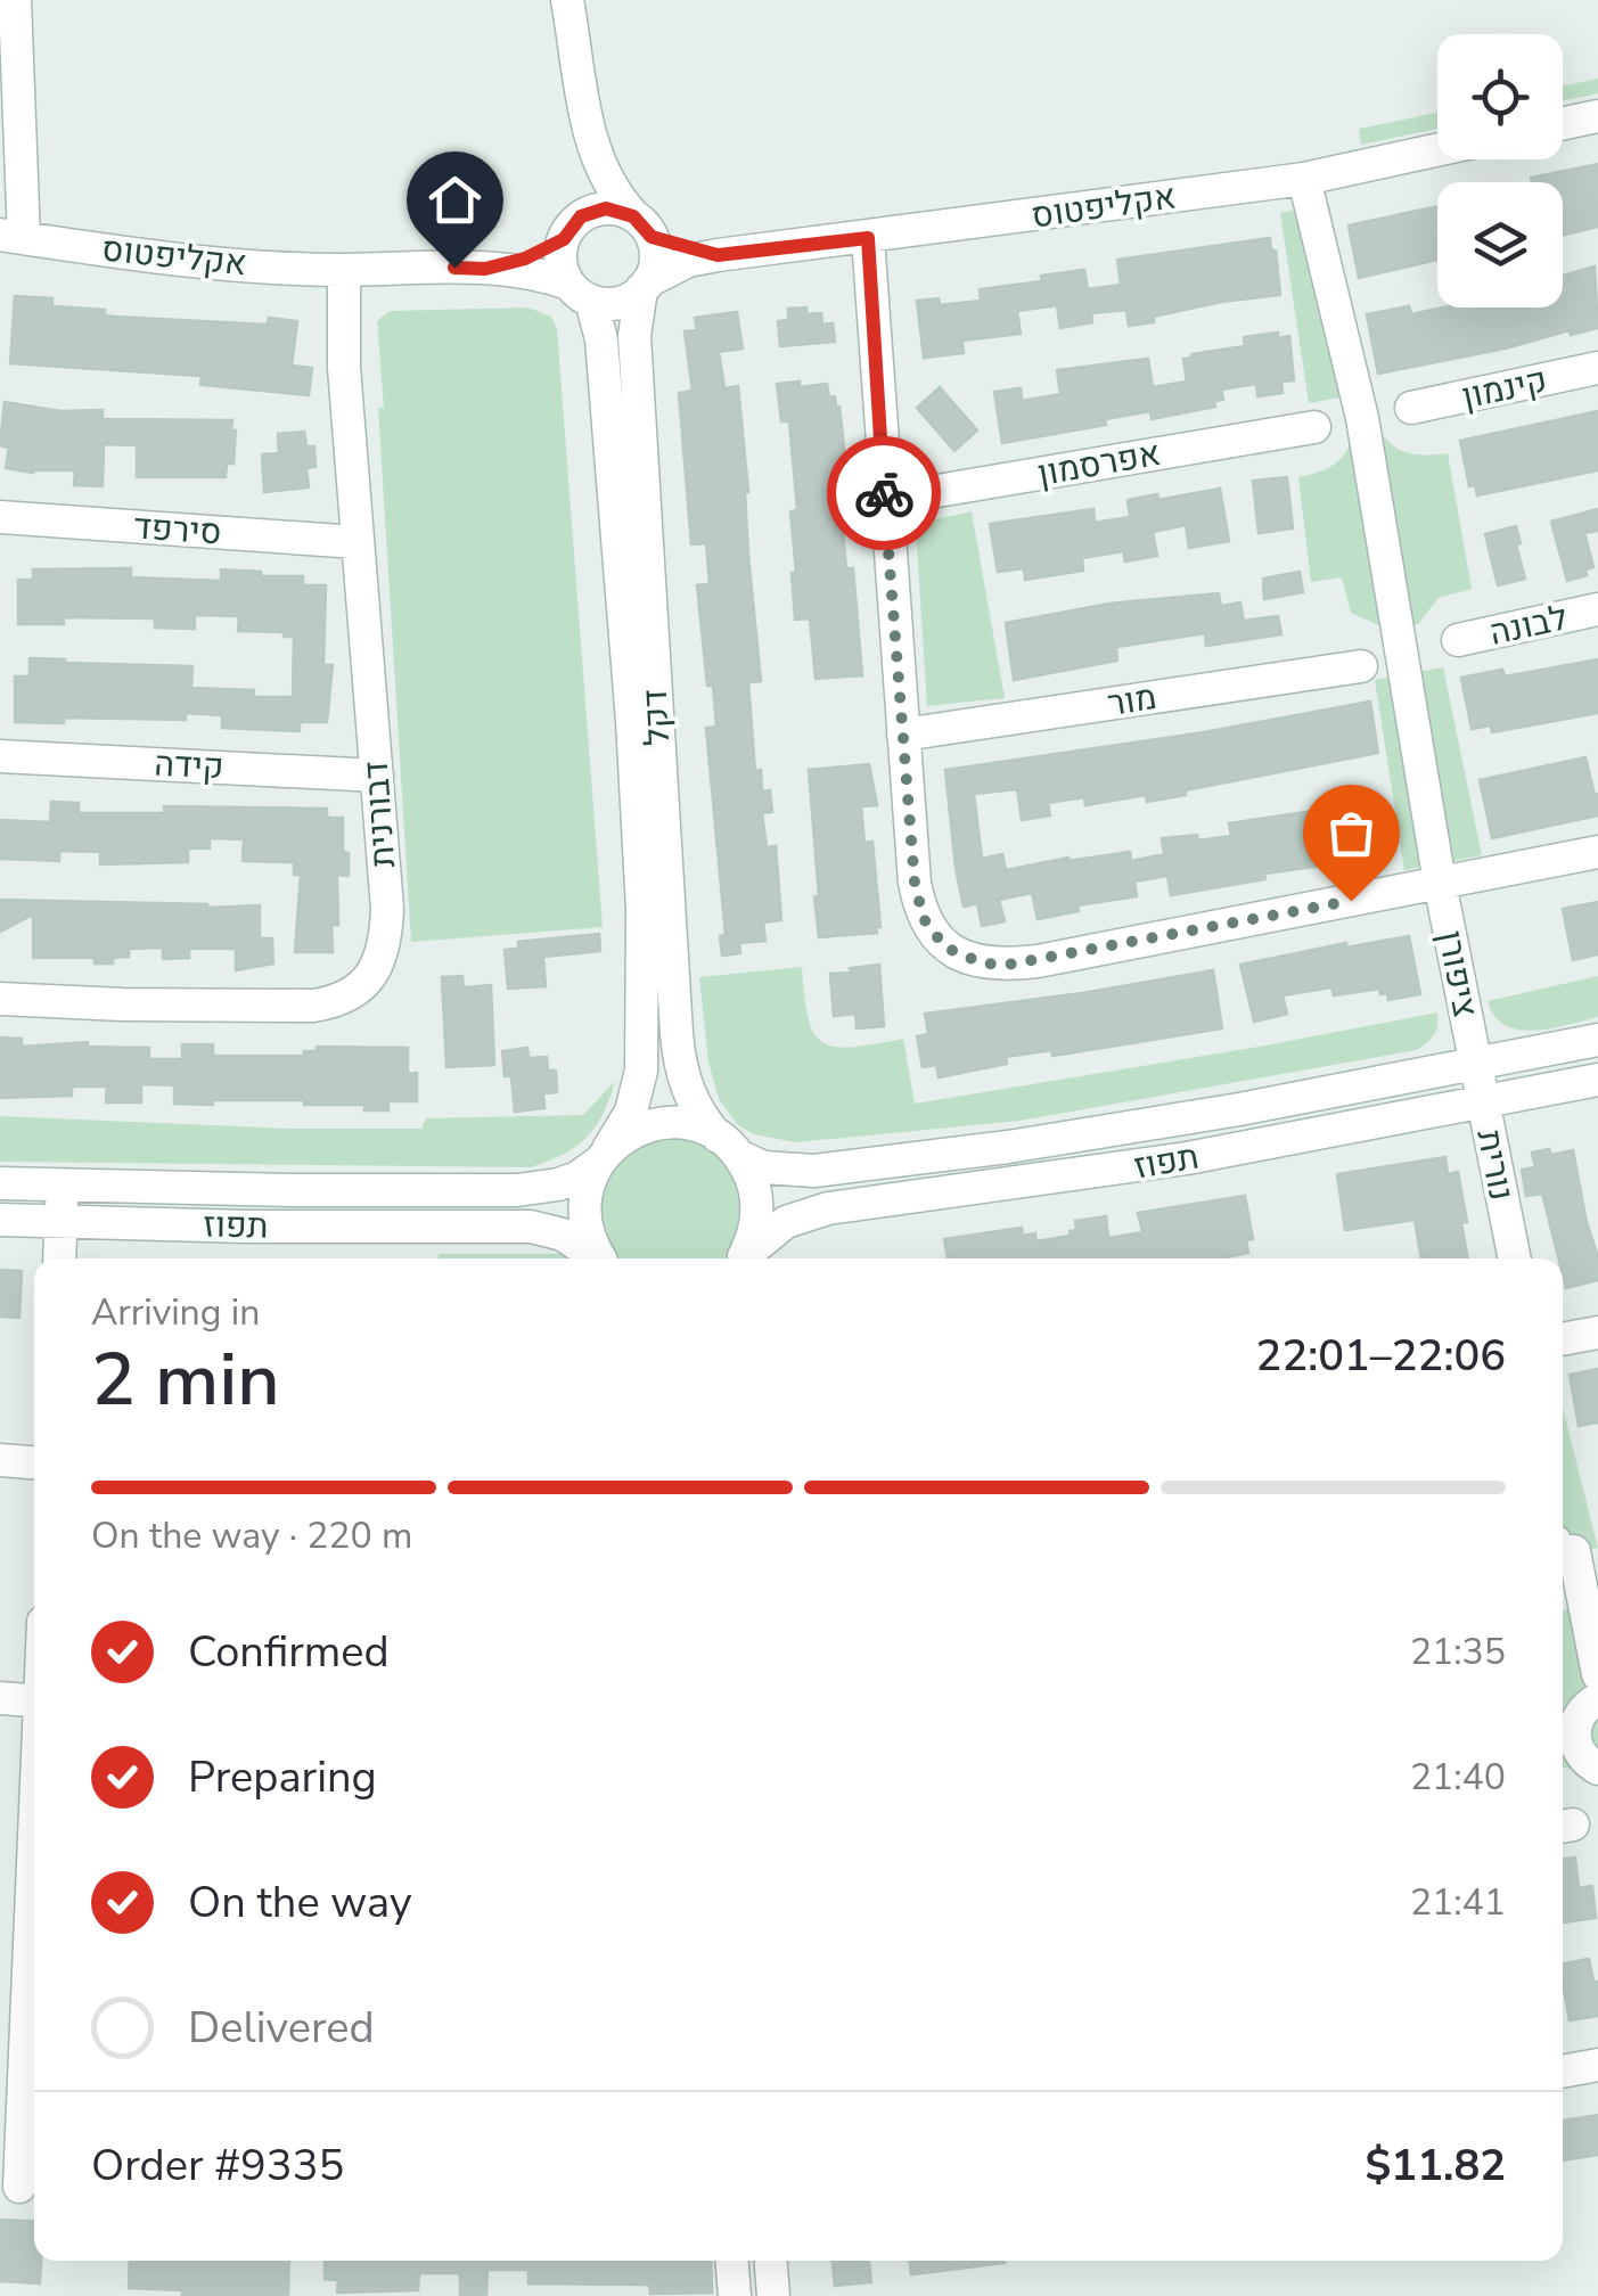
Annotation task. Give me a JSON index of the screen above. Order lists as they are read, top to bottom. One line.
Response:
{"streets":{"street":["אקליפטוס","קינמון","אפרסמון","סירפד","לבונה","מור","דקל","קידה","דבורנית","ציפורן","תפוז","נורית"]},"crossings":[["אקליפטוס","דקל"],["אקליפטוס","דבורנית"],["אקליפטוס","ציפורן"],["אפרסמון","ציפורן"],["סירפד","דבורנית"],["מור","ציפורן"],["דקל","תפוז"],["קידה","דבורנית"],["ציפורן","תפוז"],["ציפורן","נורית"],["תפוז","נורית"]],"page":{"heading":["2 min","Arriving in","22:01–22:06"],"panel":["Order #9335","$11.82"],"bar":"On the way · 220 m","list":[["Confirmed","21:35"],["Preparing","21:40"],["On the way","21:41"],"Delivered"]}}
